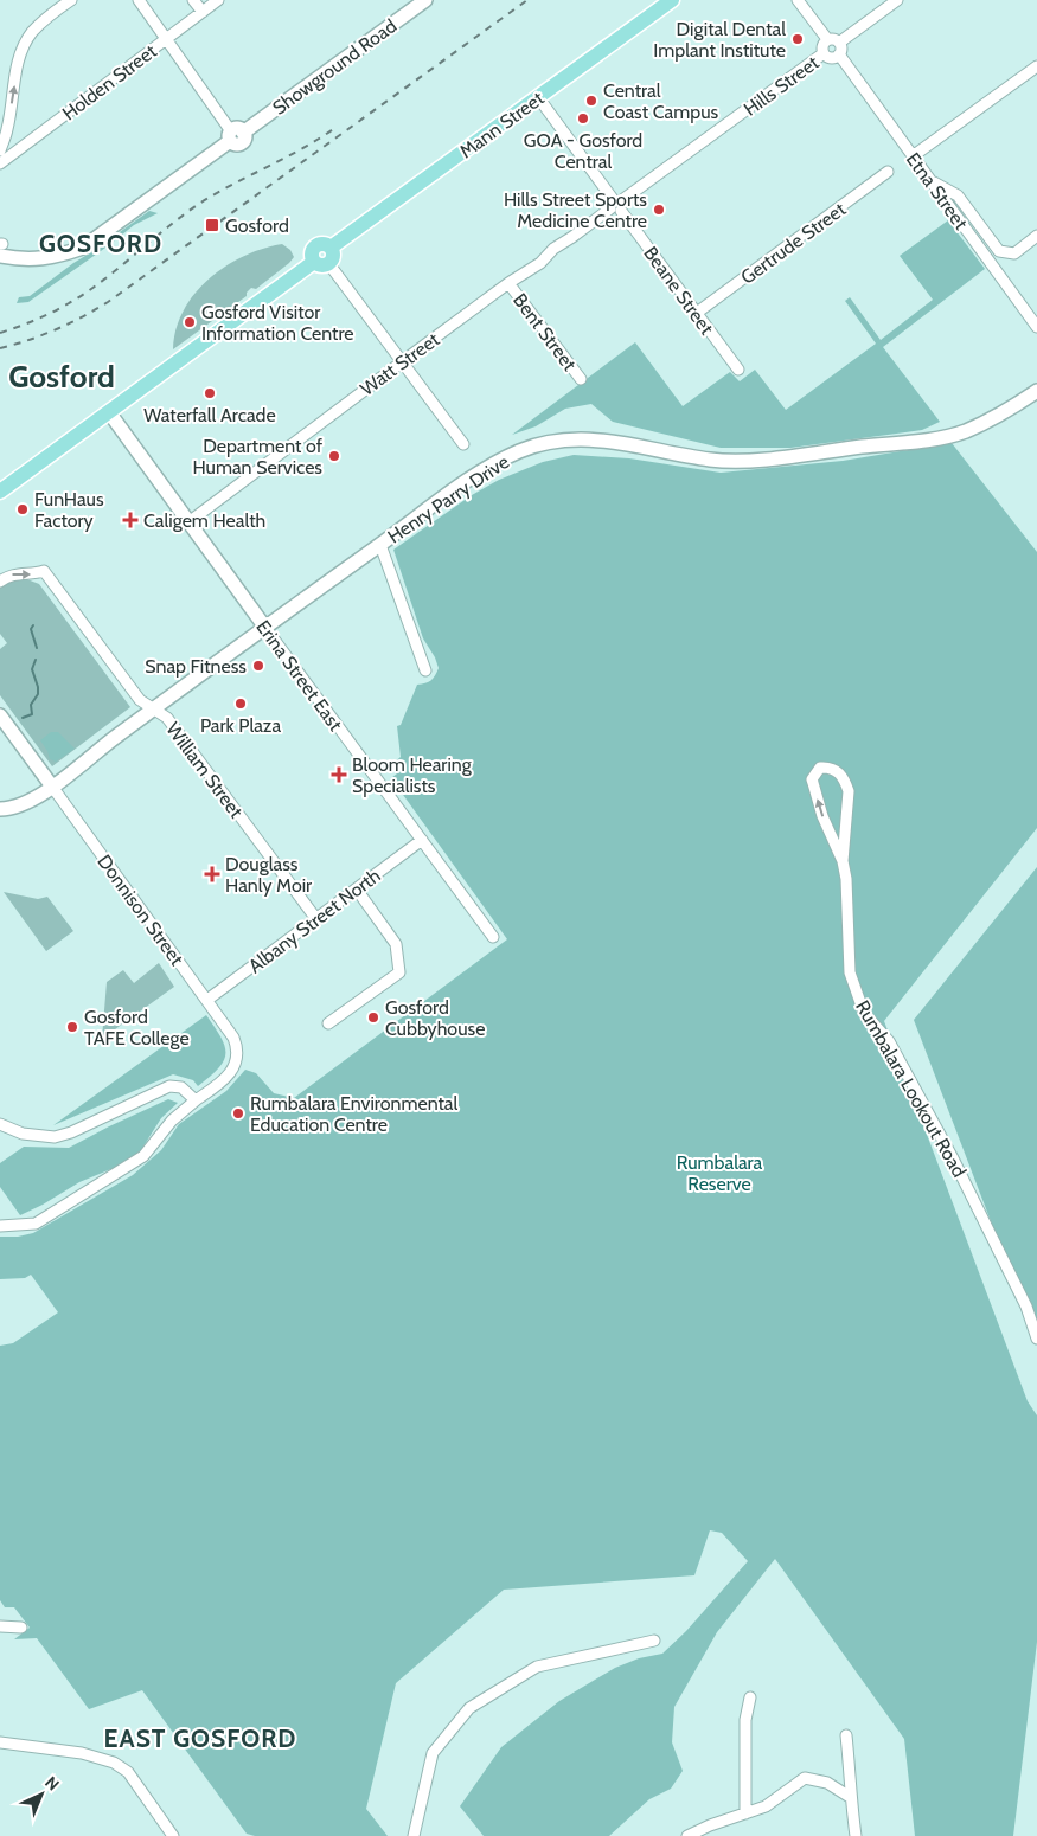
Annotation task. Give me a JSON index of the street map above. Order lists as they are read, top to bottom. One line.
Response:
{"streets":{"main road":["Showground Road","Mann Street","Henry Parry Drive","Erina Street East","Donnison Street"],"street":["Holden Street","Hills Street","Etna Street","Gertrude Street","Beane Street","Bent Street","Watt Street","William Street","Albany Street North","Rumbalara Lookout Road"]},"crossings":[["Hills Street","Etna Street"],["Hills Street","Beane Street"],["Hills Street","Watt Street"],["Mann Street","Beane Street"],["Gertrude Street","Beane Street"],["Beane Street","Watt Street"],["Bent Street","Watt Street"],["Watt Street","Erina Street East"],["Henry Parry Drive","Erina Street East"],["Henry Parry Drive","William Street"],["Henry Parry Drive","Donnison Street"],["Erina Street East","Albany Street North"],["William Street","Albany Street North"],["Donnison Street","Albany Street North"]],"one_way":["William Street"],"districts":["GOSFORD","Gosford","EAST GOSFORD"],"parks":["Rumbalara Reserve"],"places":{"other":["Digital Dental Implant Institute","Central Coast Campus","GOA - Gosford Central","Hills Street Sports Medicine Centre","Gosford Visitor Information Centre","Waterfall Arcade","Department of Human Services","FunHaus Factory","Snap Fitness","Park Plaza","Gosford Cubbyhouse","Gosford TAFE College","Rumbalara Environmental Education Centre"],"transit":["Gosford"],"health":["Caligem Health","Bloom Hearing Specialists","Douglass Hanly Moir"]},"north":"top right"}
